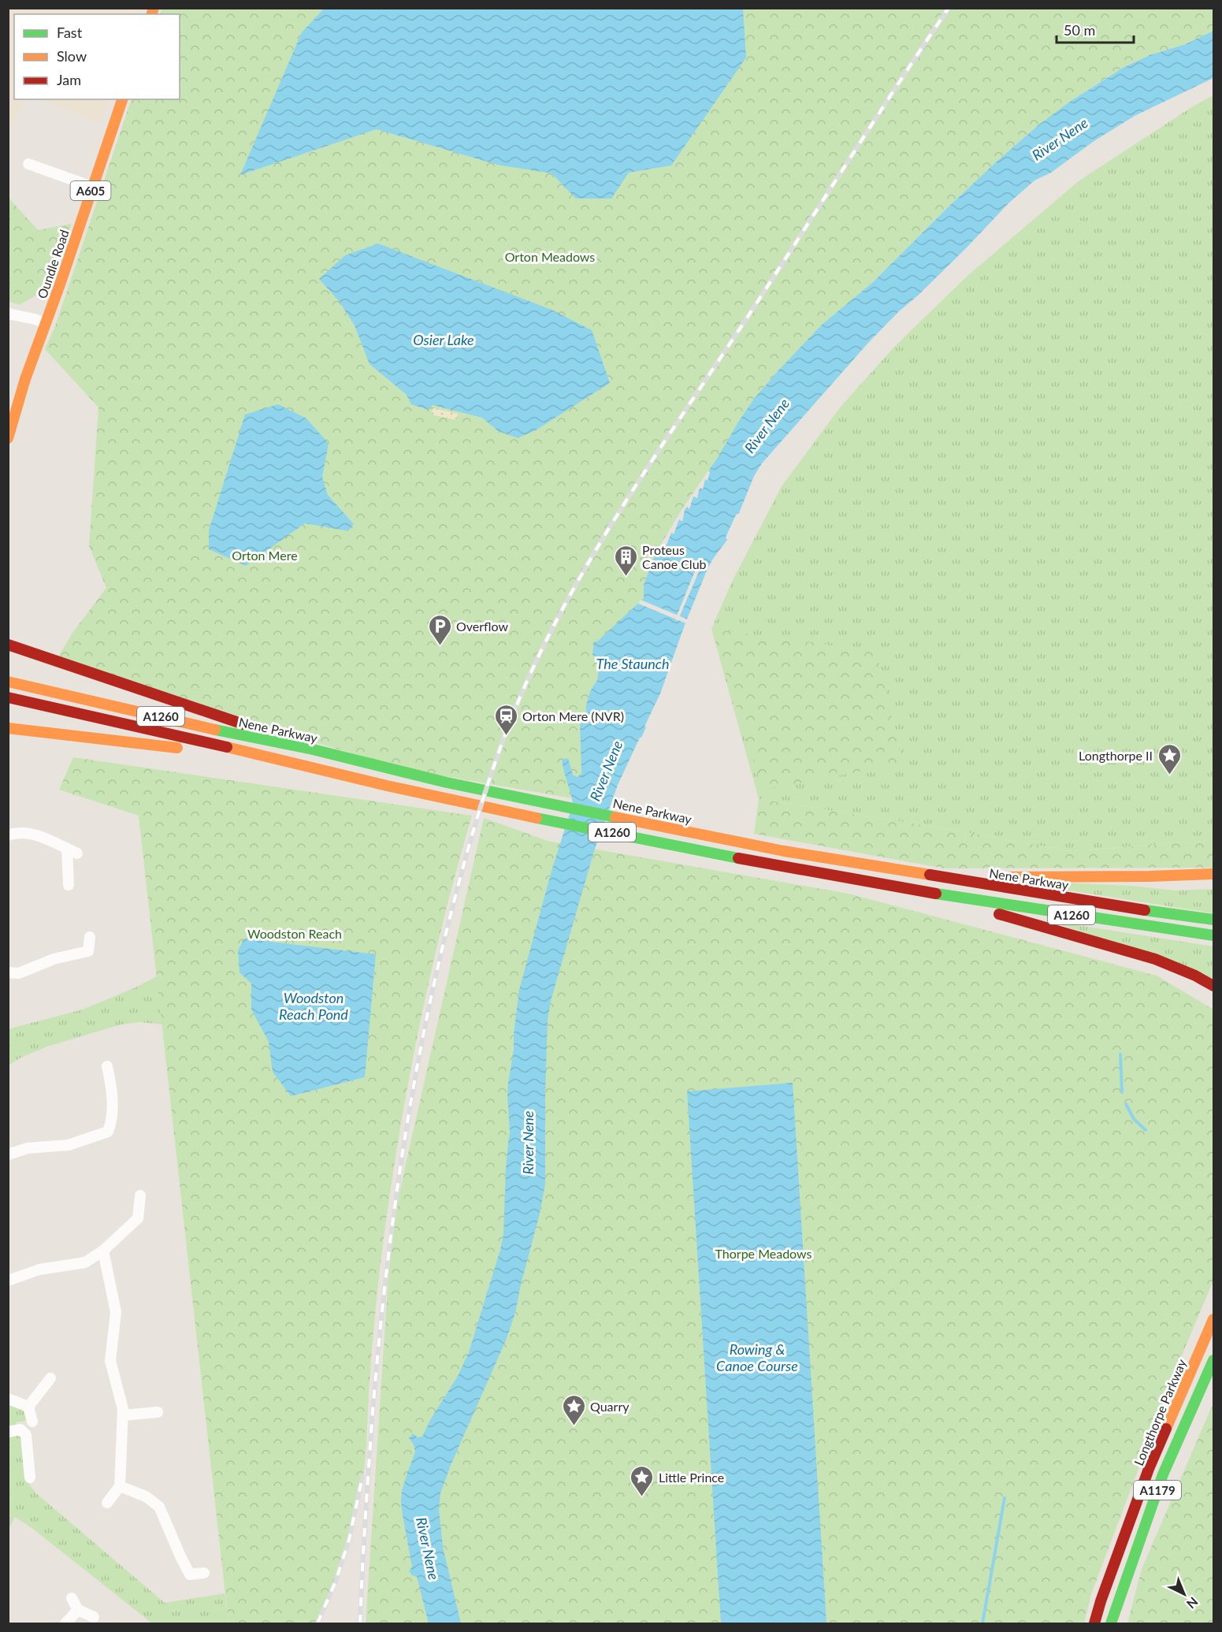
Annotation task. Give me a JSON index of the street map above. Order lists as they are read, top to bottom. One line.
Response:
{"streets":{"main road":["A605","Oundle Road","A1260","Nene Parkway","Longthorpe Parkway","A1179"]},"water":["River Nene","Osier Lake","The Staunch","Woodston Reach Pond","Rowing & Canoe Course"],"parks":["Orton Meadows","Orton Mere","Woodston Reach","Thorpe Meadows"],"places":{"building":["Proteus Canoe Club"],"parking":["Overflow"],"station":["Orton Mere (NVR)"],"place":["Longthorpe II","Quarry","Little Prince"]},"legend":["Fast","Slow","Jam"],"scale_bar":"50 m","north":"bottom right"}
